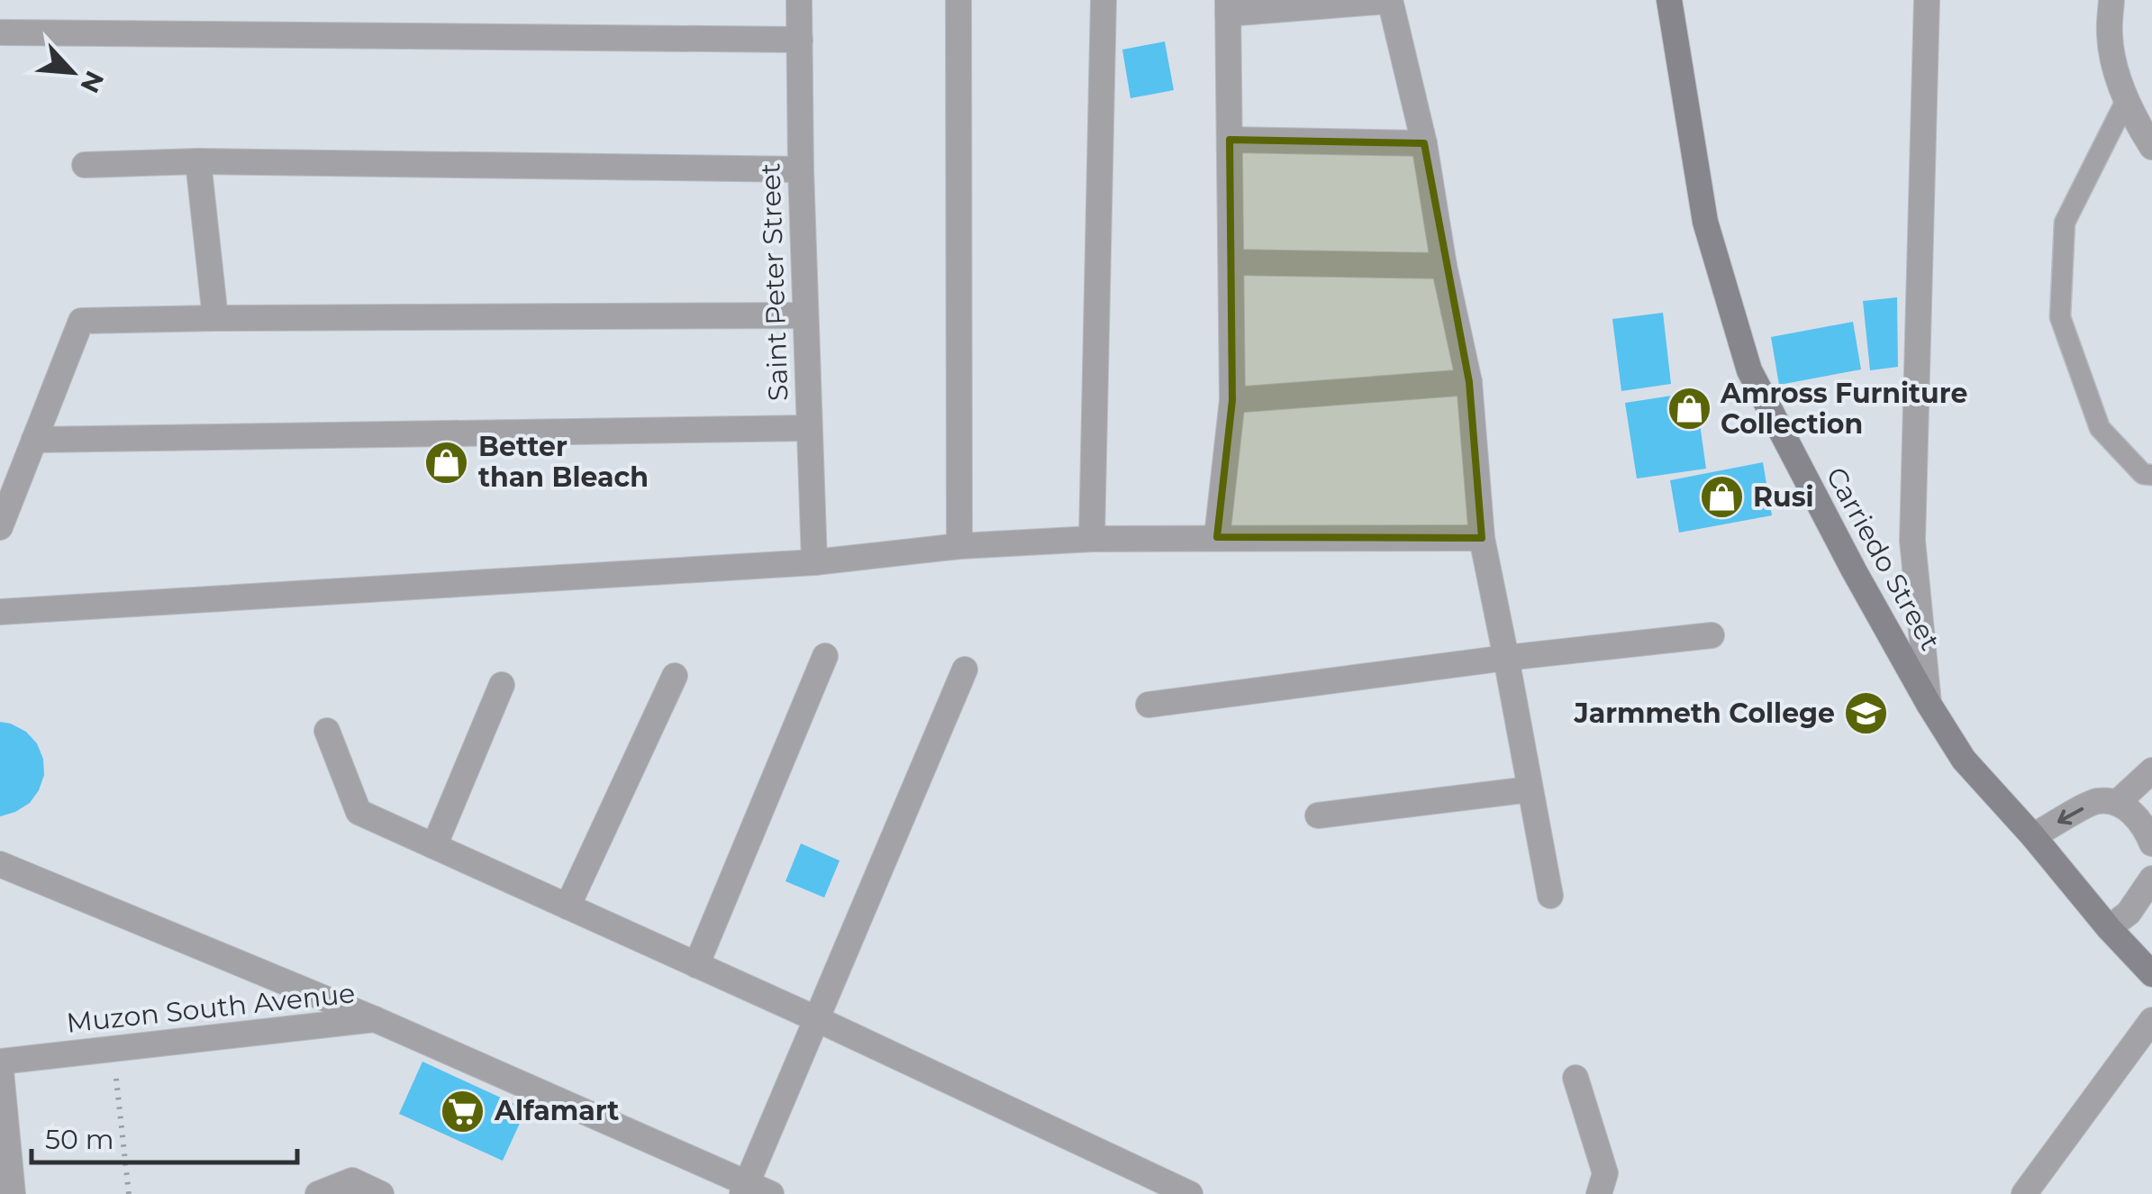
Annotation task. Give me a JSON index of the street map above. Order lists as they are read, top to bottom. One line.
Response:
{"streets":{"main road":["Carriedo Street"],"street":["Saint Peter Street","Muzon South Avenue"]},"places":{"shop":["Amross Furniture Collection","Better than Bleach","Rusi"],"school or university":["Jarmmeth College"],"supermarket":["Alfamart"]},"scale_bar":"50 m","north":"bottom right"}
